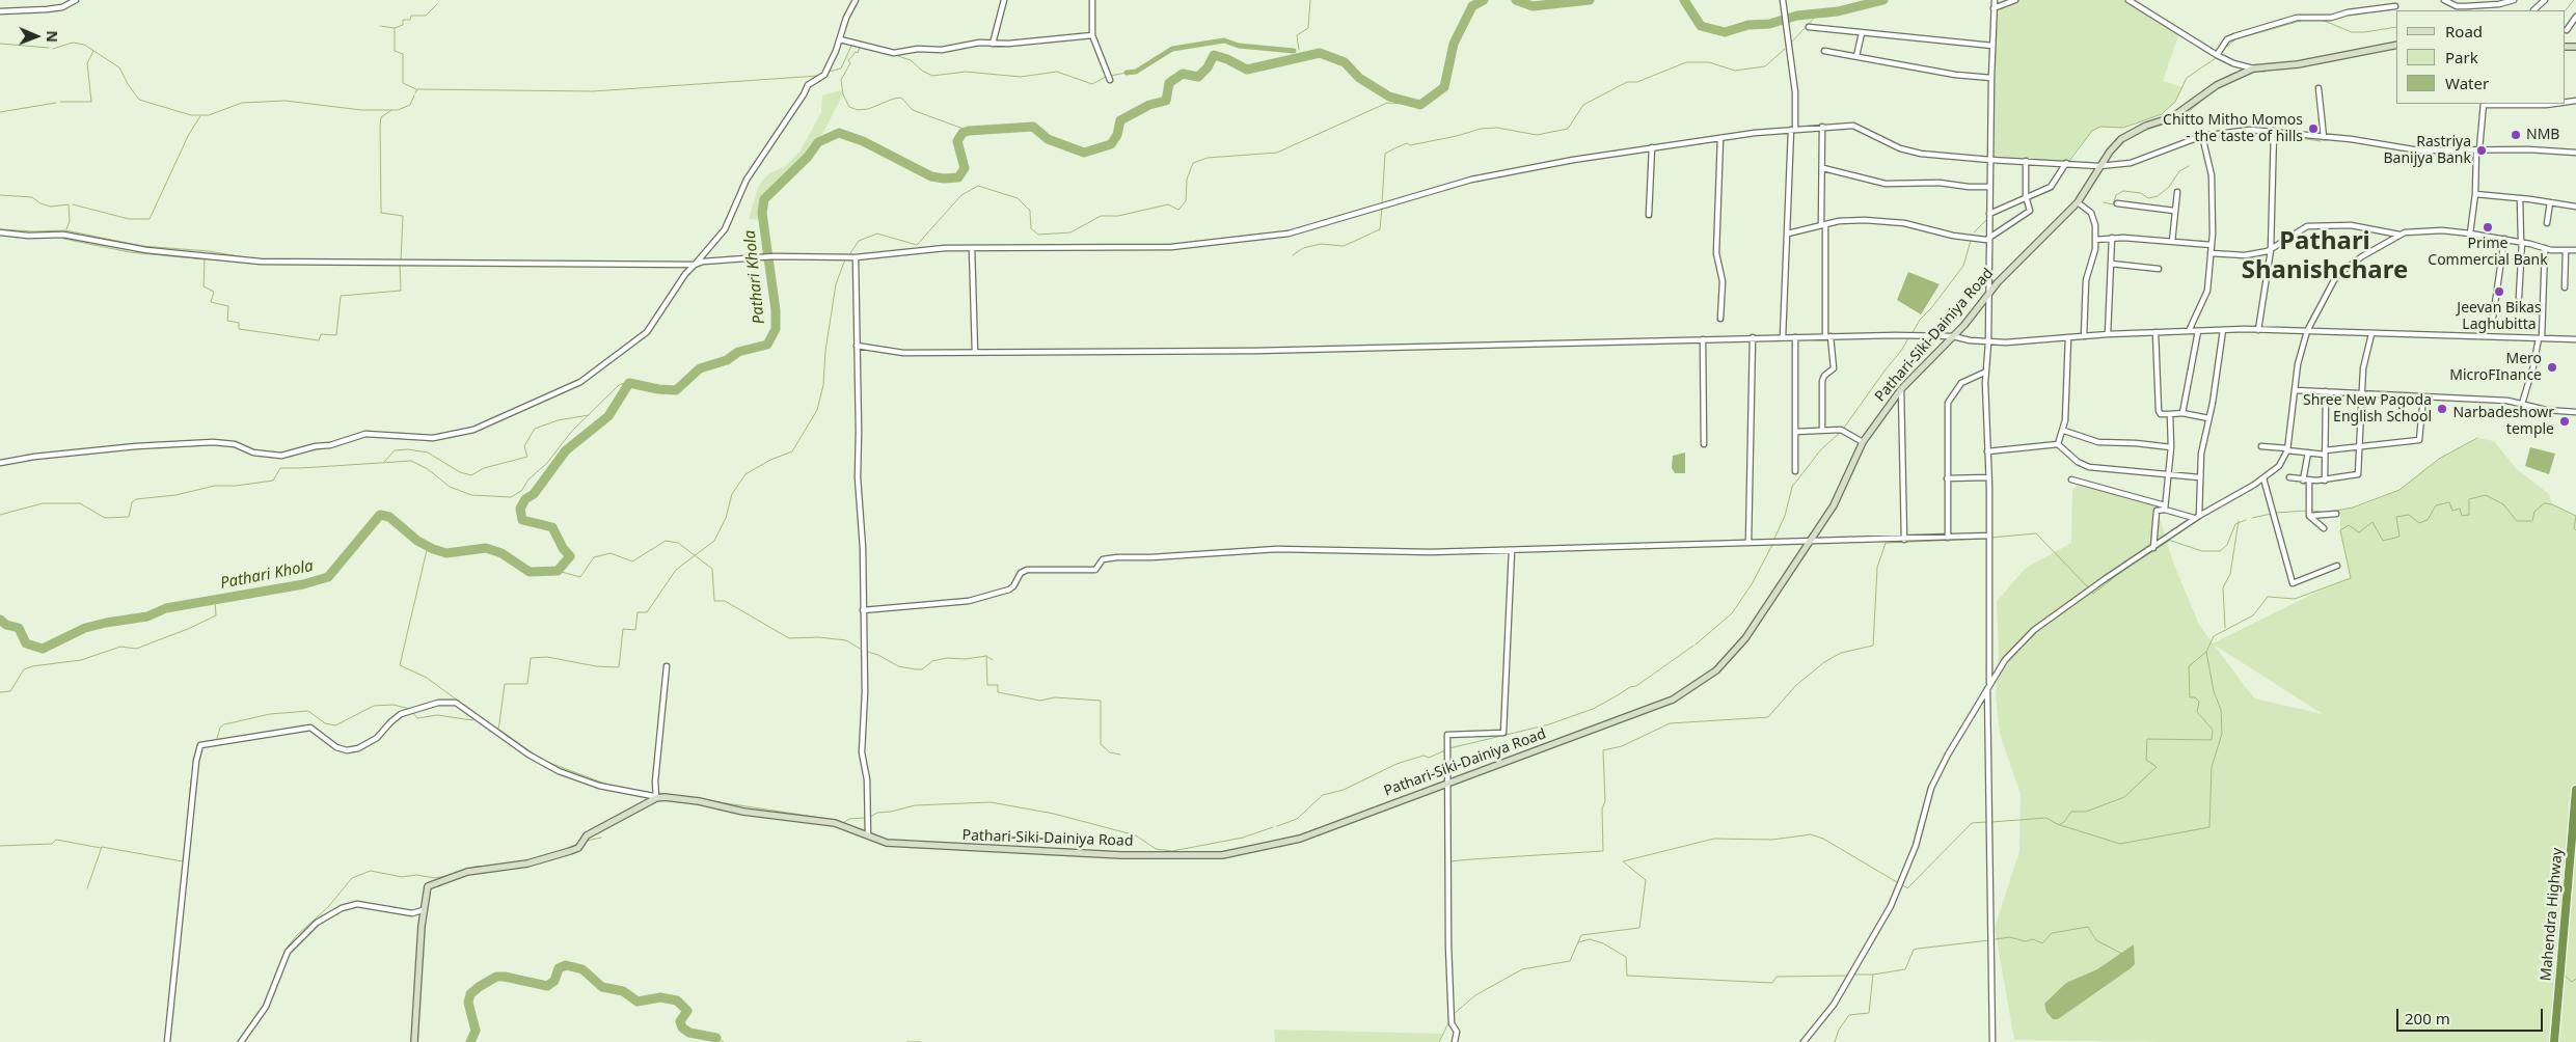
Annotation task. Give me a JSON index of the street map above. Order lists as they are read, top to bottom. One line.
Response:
{"streets":{"highway":["Mahendra Highway"],"main road":["Pathari-Siki-Dainiya Road"]},"districts":["Pathari Shanishchare"],"water":["Pathari Khola"],"places":["Chitto Mitho Momos - the taste of hills","NMB","Rastriya Banijya Bank","Prime Commercial Bank","Jeevan Bikas Laghubitta","Mero MicroFInance","Shree New Pagoda English School","Narbadeshowr temple"],"legend":["Road","Park","Water"],"scale_bar":"200 m","north":"right"}
